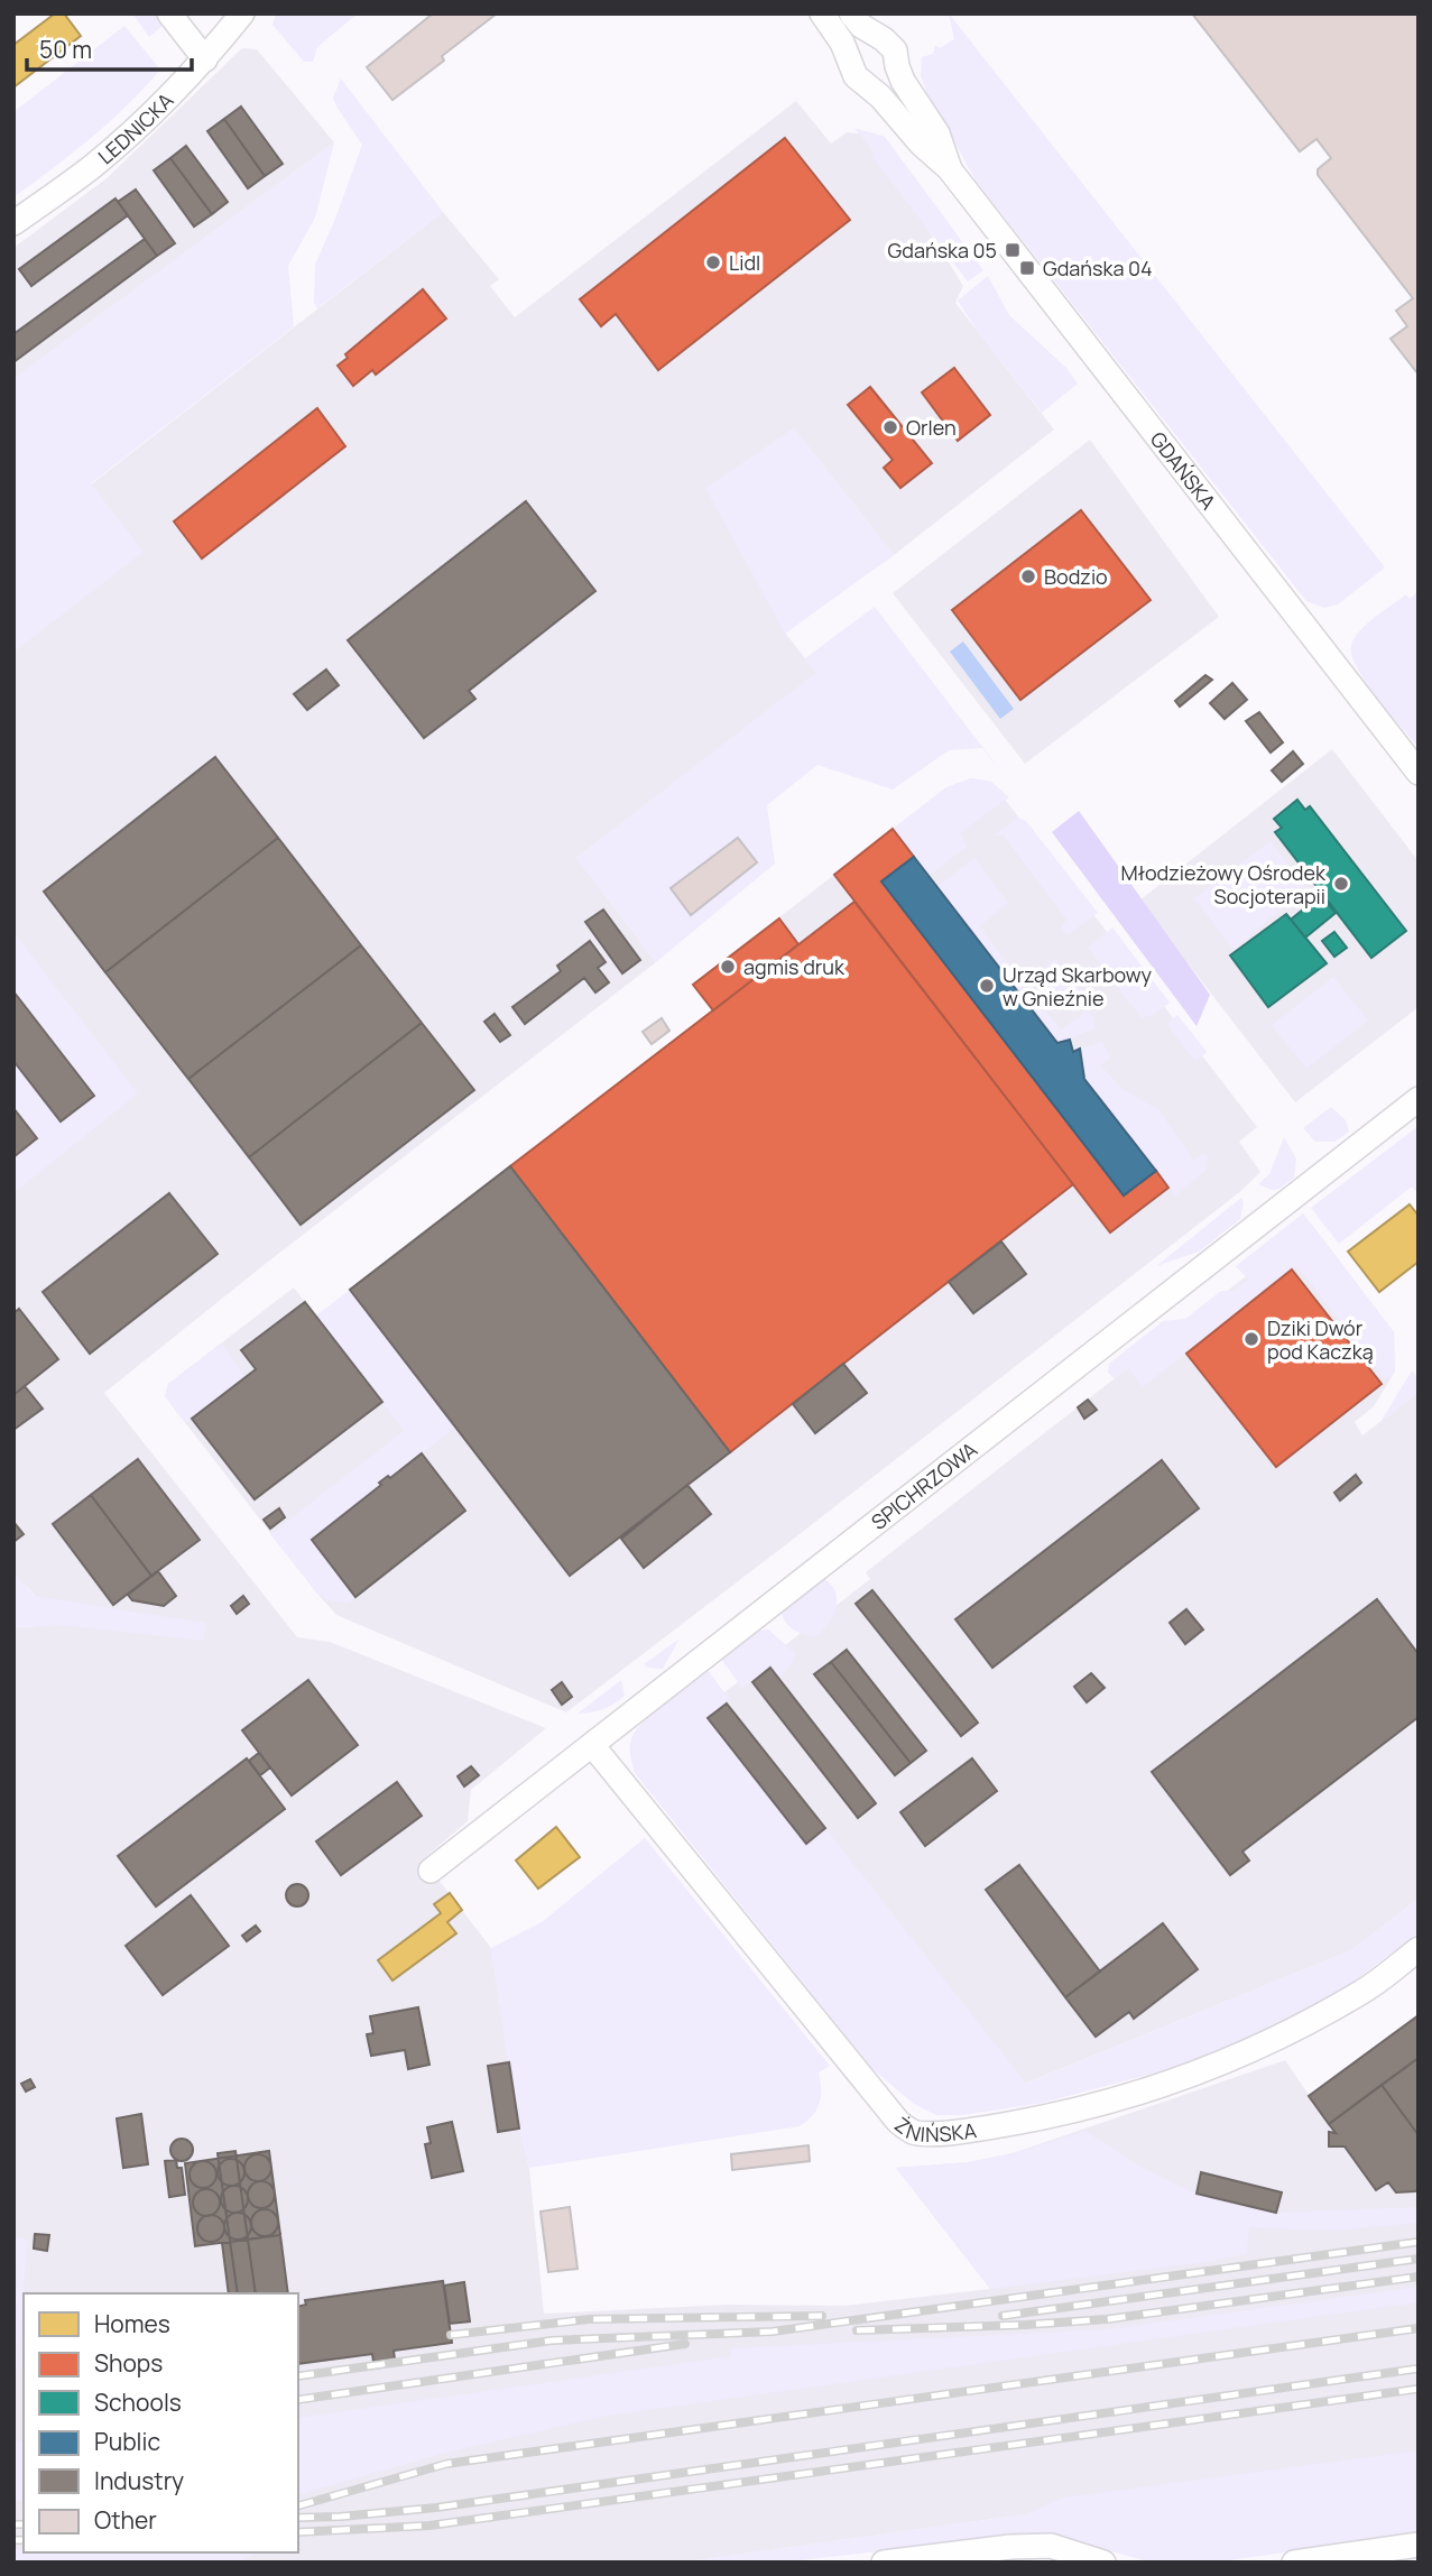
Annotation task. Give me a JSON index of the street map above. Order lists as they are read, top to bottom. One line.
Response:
{"streets":{"street":["LEDNICKA","GDAŃSKA","SPICHRZOWA","ŻNIŃSKA"]},"crossings":[["SPICHRZOWA","ŻNIŃSKA"]],"places":{"transit":["Gdańska 05","Gdańska 04"],"other":["Lidl","Orlen","Bodzio","Młodzieżowy Ośrodek Socjoterapii","agmis druk","Urząd Skarbowy w Gnieźnie","Dziki Dwór pod Kaczką"]},"legend":["Homes","Shops","Schools","Public","Industry","Other"],"scale_bar":"50 m"}
